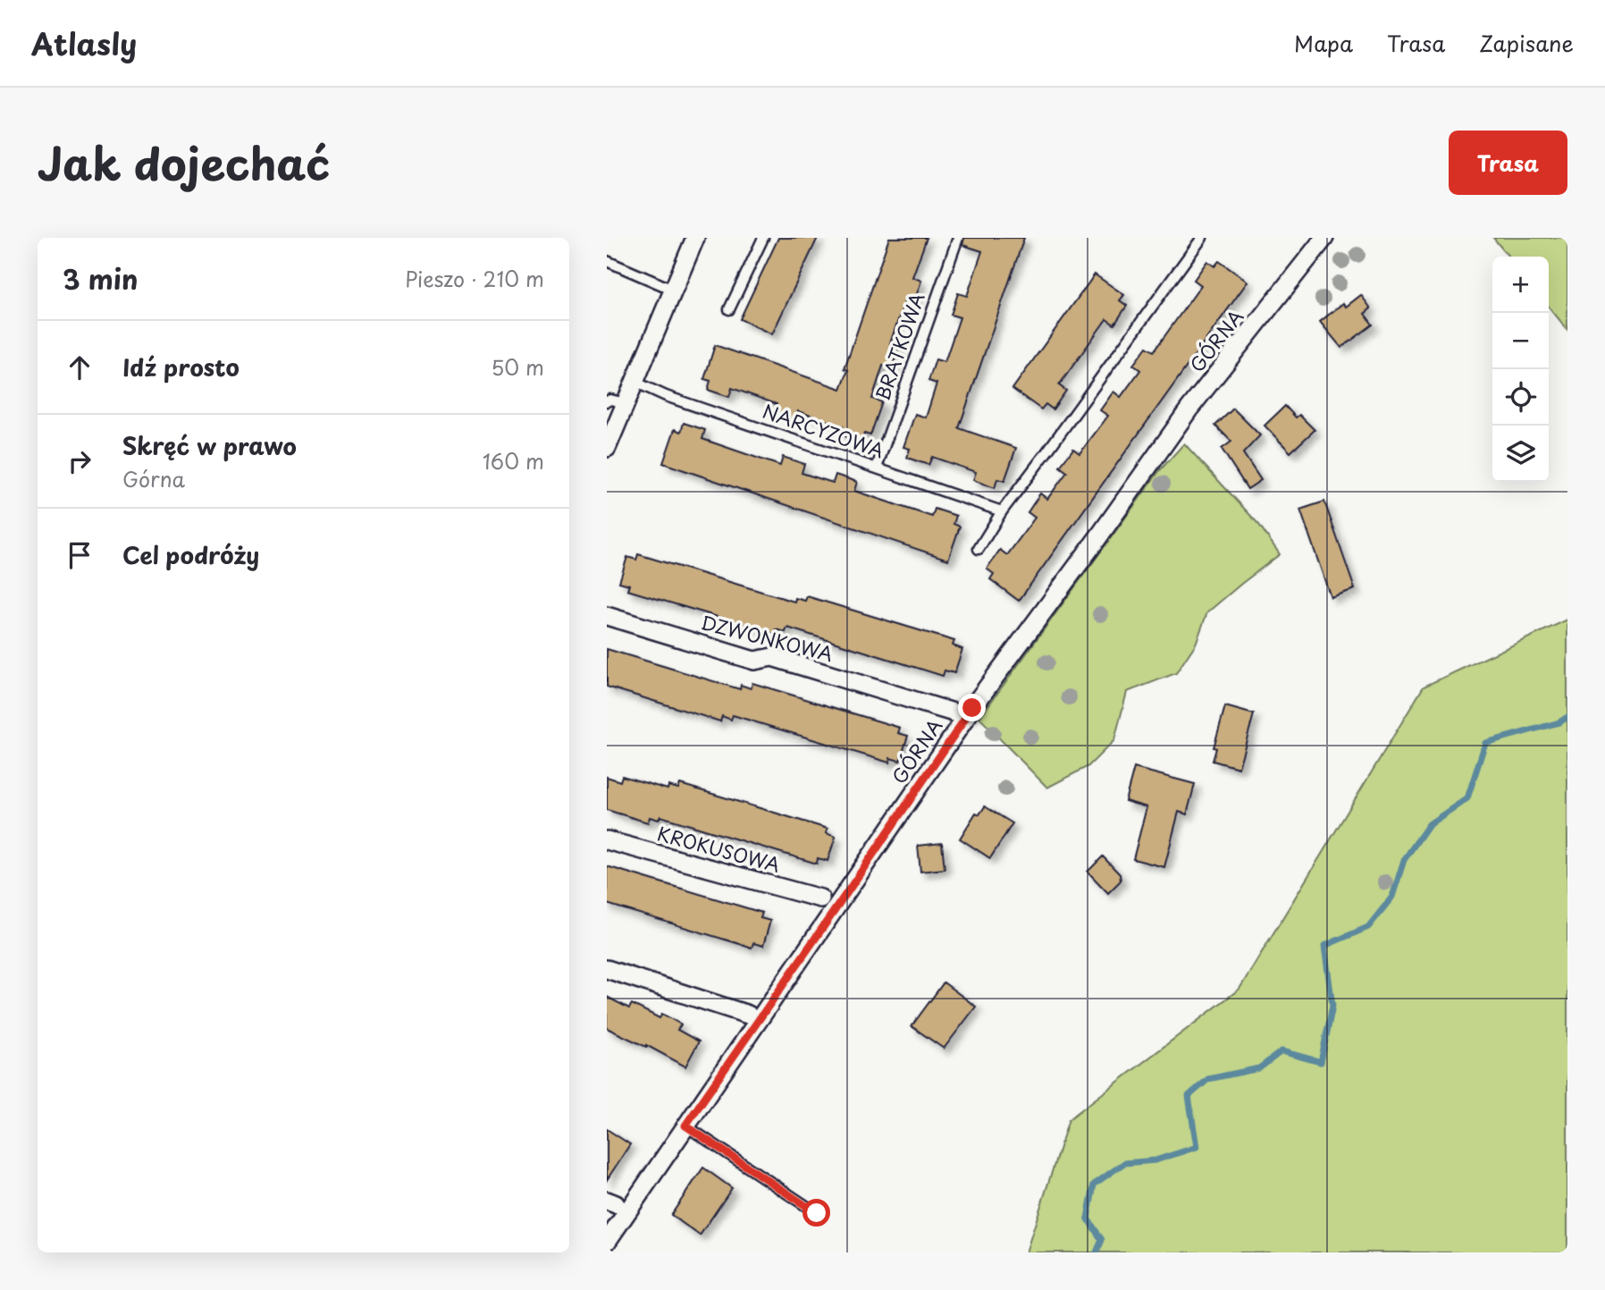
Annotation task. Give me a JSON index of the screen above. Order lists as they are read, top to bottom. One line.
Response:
{"streets":{"street":["GÓRNA","DZWONKOWA","KROKUSOWA"],"lane":["BRATKOWA","NARCYZOWA"]},"crossings":[["BRATKOWA","NARCYZOWA"]],"page":{"header":"Atlasly","nav":["Mapa","Trasa","Zapisane"],"title":"Jak dojechać","buttons":"Trasa","heading":["3 min","Pieszo · 210 m"],"map_buttons":["+","−"],"list":[["Idź prosto","50 m"],["Skręć w prawo","Górna","160 m"],"Cel podróży"]}}
